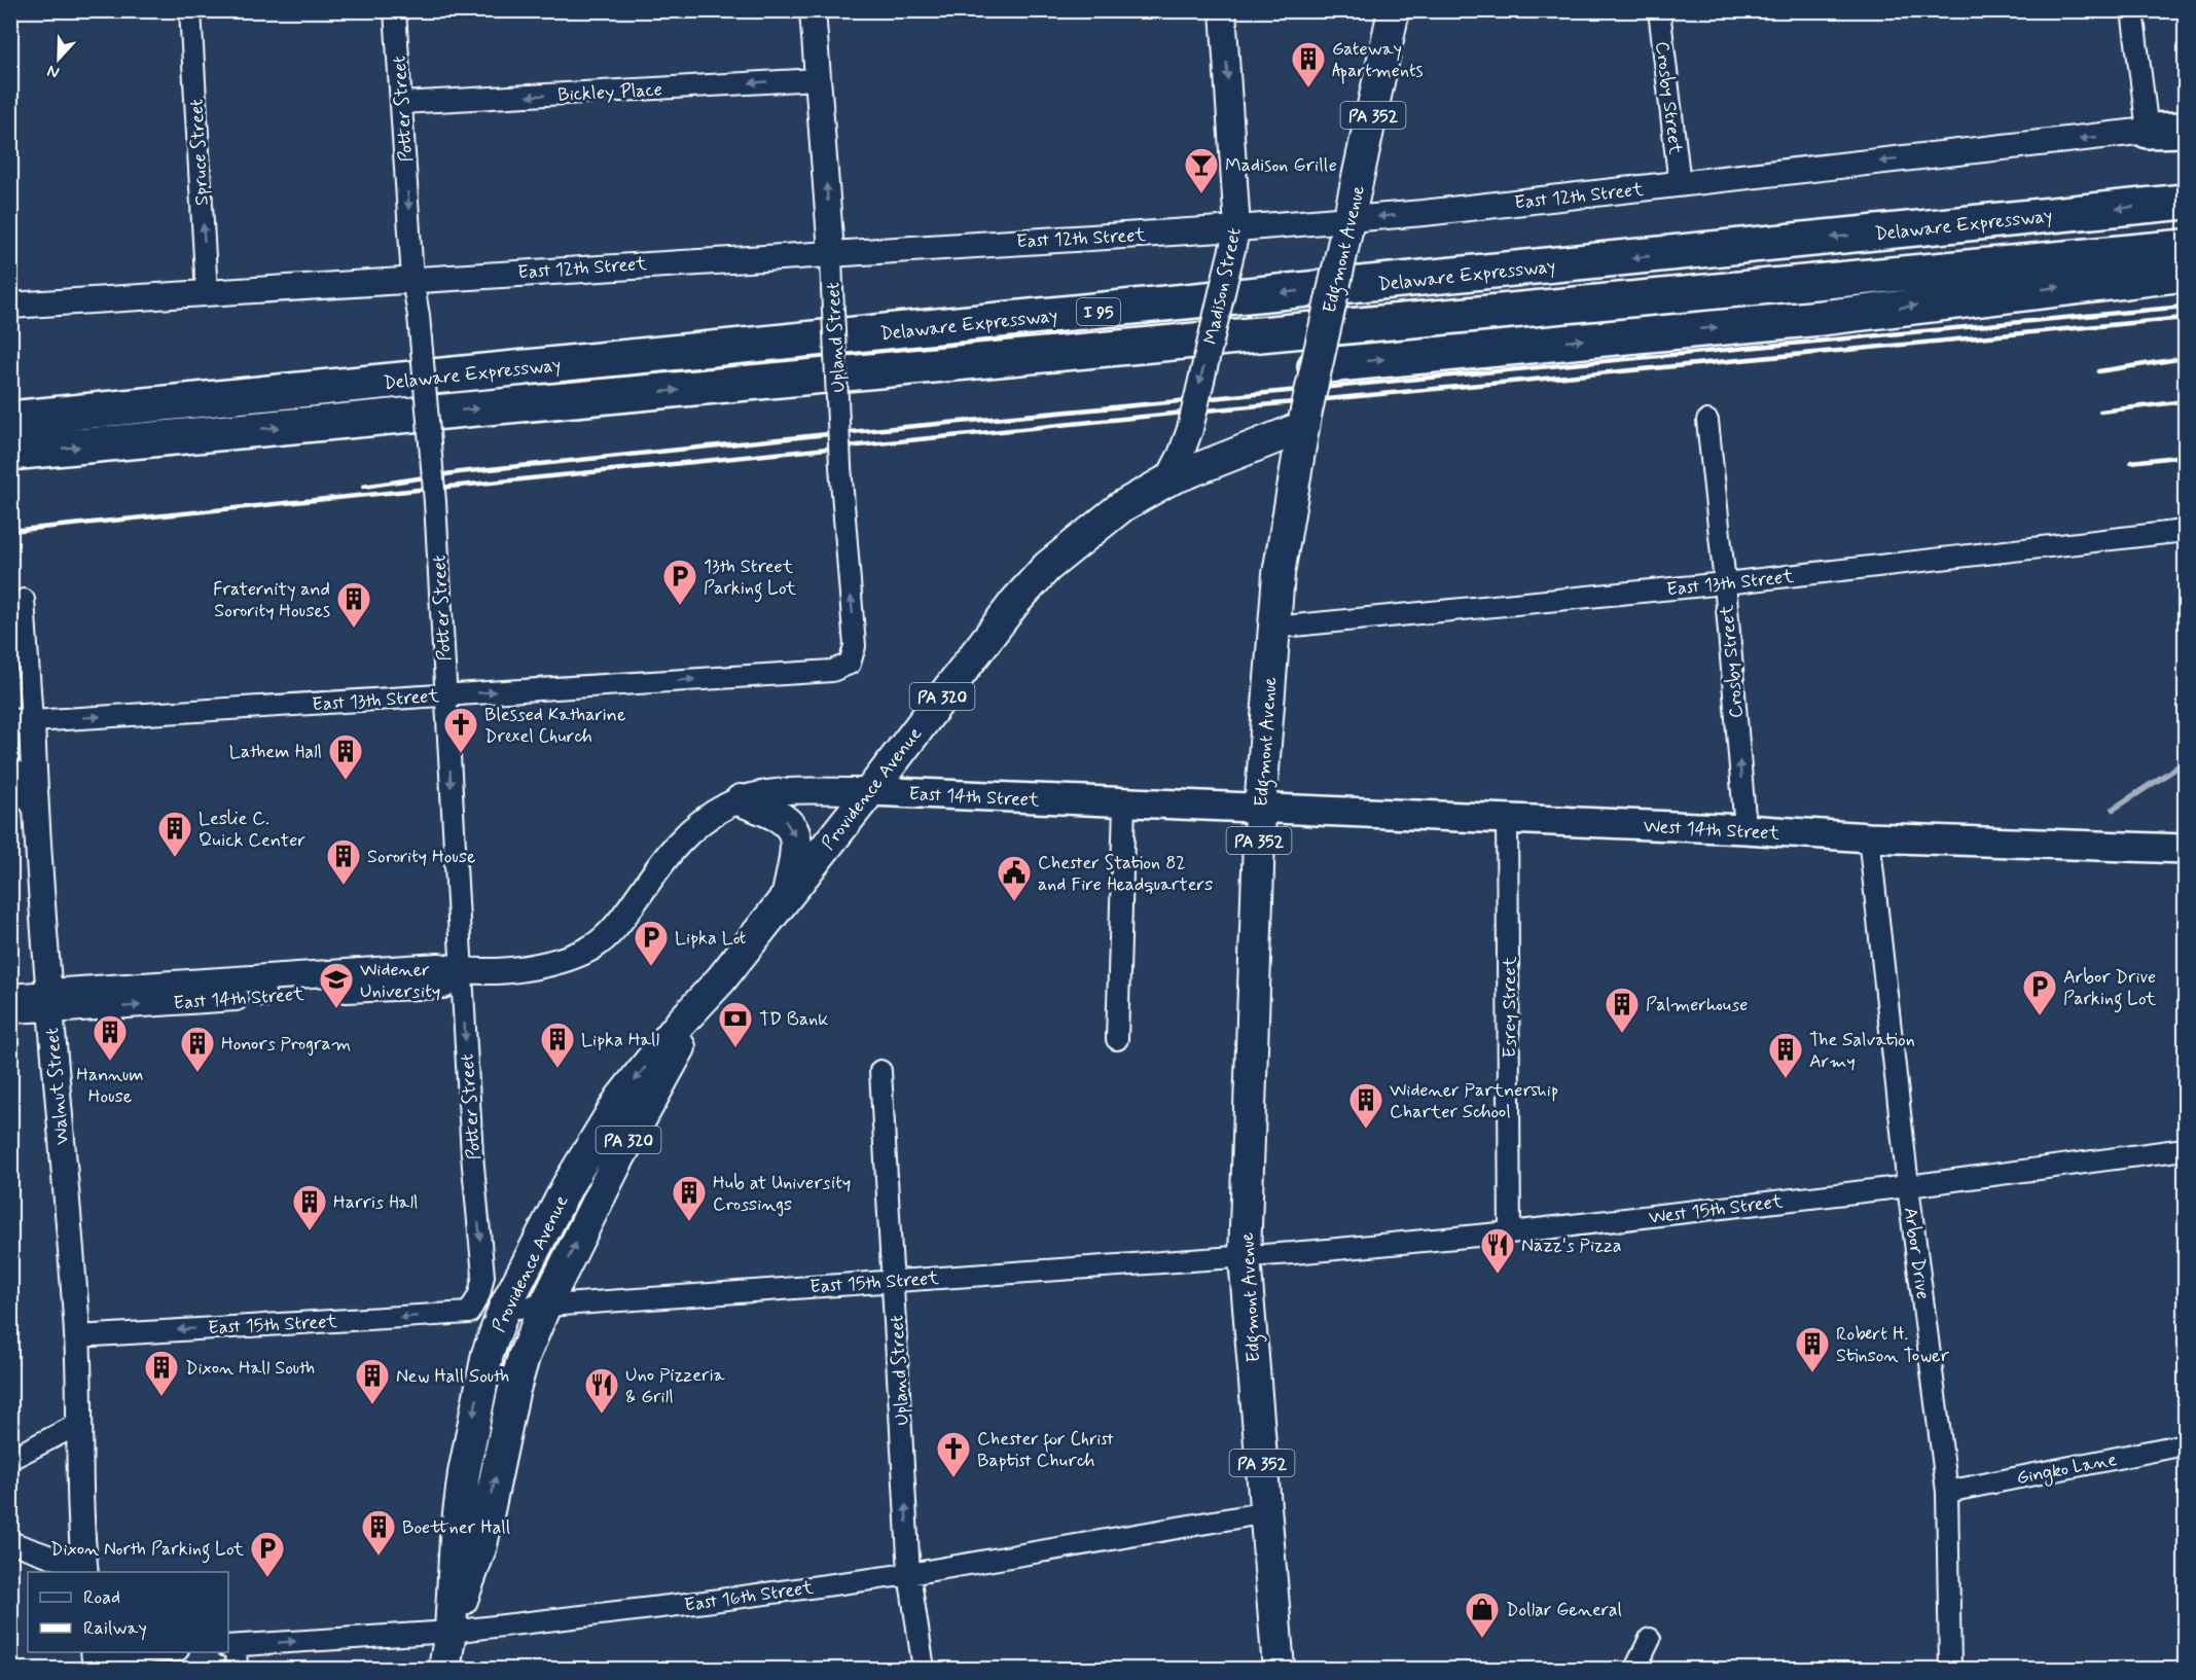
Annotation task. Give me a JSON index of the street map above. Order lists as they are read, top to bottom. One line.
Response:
{"streets":{"highway":["Delaware Expressway","I 95"],"main road":["PA 352","Edgmont Avenue","PA 320","Providence Avenue","East 14th Street","West 14th Street"],"street":["Bickley Place","Crosby Street","Potter Street","Spruce Street","East 12th Street","Madison Street","Upland Street","East 13th Street","Esrey Street","Walnut Street","West 15th Street","Arbor Drive","East 15th Street","Gingko Lane","East 16th Street"]},"crossings":[["Bickley Place","Potter Street"],["Bickley Place","Upland Street"],["Crosby Street","East 12th Street"],["Crosby Street","East 13th Street"],["Crosby Street","West 14th Street"],["Potter Street","East 12th Street"],["Potter Street","East 13th Street"],["Potter Street","East 14th Street"],["Potter Street","East 15th Street"],["Spruce Street","East 12th Street"],["East 12th Street","Edgmont Avenue"],["East 12th Street","Madison Street"],["East 12th Street","Upland Street"],["Edgmont Avenue","East 13th Street"],["Edgmont Avenue","Providence Avenue"],["Edgmont Avenue","East 14th Street"],["Edgmont Avenue","West 14th Street"],["Edgmont Avenue","West 15th Street"],["Edgmont Avenue","East 15th Street"],["Edgmont Avenue","East 16th Street"],["Madison Street","Providence Avenue"],["Upland Street","East 13th Street"],["Upland Street","East 15th Street"],["Upland Street","East 16th Street"],["East 13th Street","Walnut Street"],["Providence Avenue","East 14th Street"],["Providence Avenue","East 15th Street"],["Providence Avenue","East 16th Street"],["East 14th Street","West 14th Street"],["East 14th Street","Walnut Street"],["West 14th Street","Esrey Street"],["West 14th Street","Arbor Drive"],["Esrey Street","West 15th Street"],["Walnut Street","East 15th Street"],["West 15th Street","Arbor Drive"],["West 15th Street","East 15th Street"],["Arbor Drive","Gingko Lane"]],"one_way":["Bickley Place","Crosby Street","Potter Street","Spruce Street","East 12th Street","Madison Street","Upland Street","East 13th Street"],"places":{"building":["Gateway Apartments","Fraternity and Sorority Houses","Lathem Hall","Leslie C. Quick Center","Sorority House","Palmerhouse","Hannum House","Lipka Hall","Honors Program","The Salvation Army","Widener Partnership Charter School","Hub at University Crossings","Harris Hall","Robert H. Stinson Tower","Dixon Hall South","New Hall South","Boettner Hall"],"bar":["Madison Grille"],"parking":["13th Street Parking Lot","Lipka Lot","Arbor Drive Parking Lot","Dixon North Parking Lot"],"church":["Blessed Katharine Drexel Church","Chester for Christ Baptist Church"],"public building":["Chester Station 82 and Fire Headquarters"],"school or university":["Widener University"],"bank":["TD Bank"],"restaurant":["Nazz's Pizza","Uno Pizzeria & Grill"],"shop":["Dollar General"]},"legend":["Road","Railway"],"north":"bottom"}
